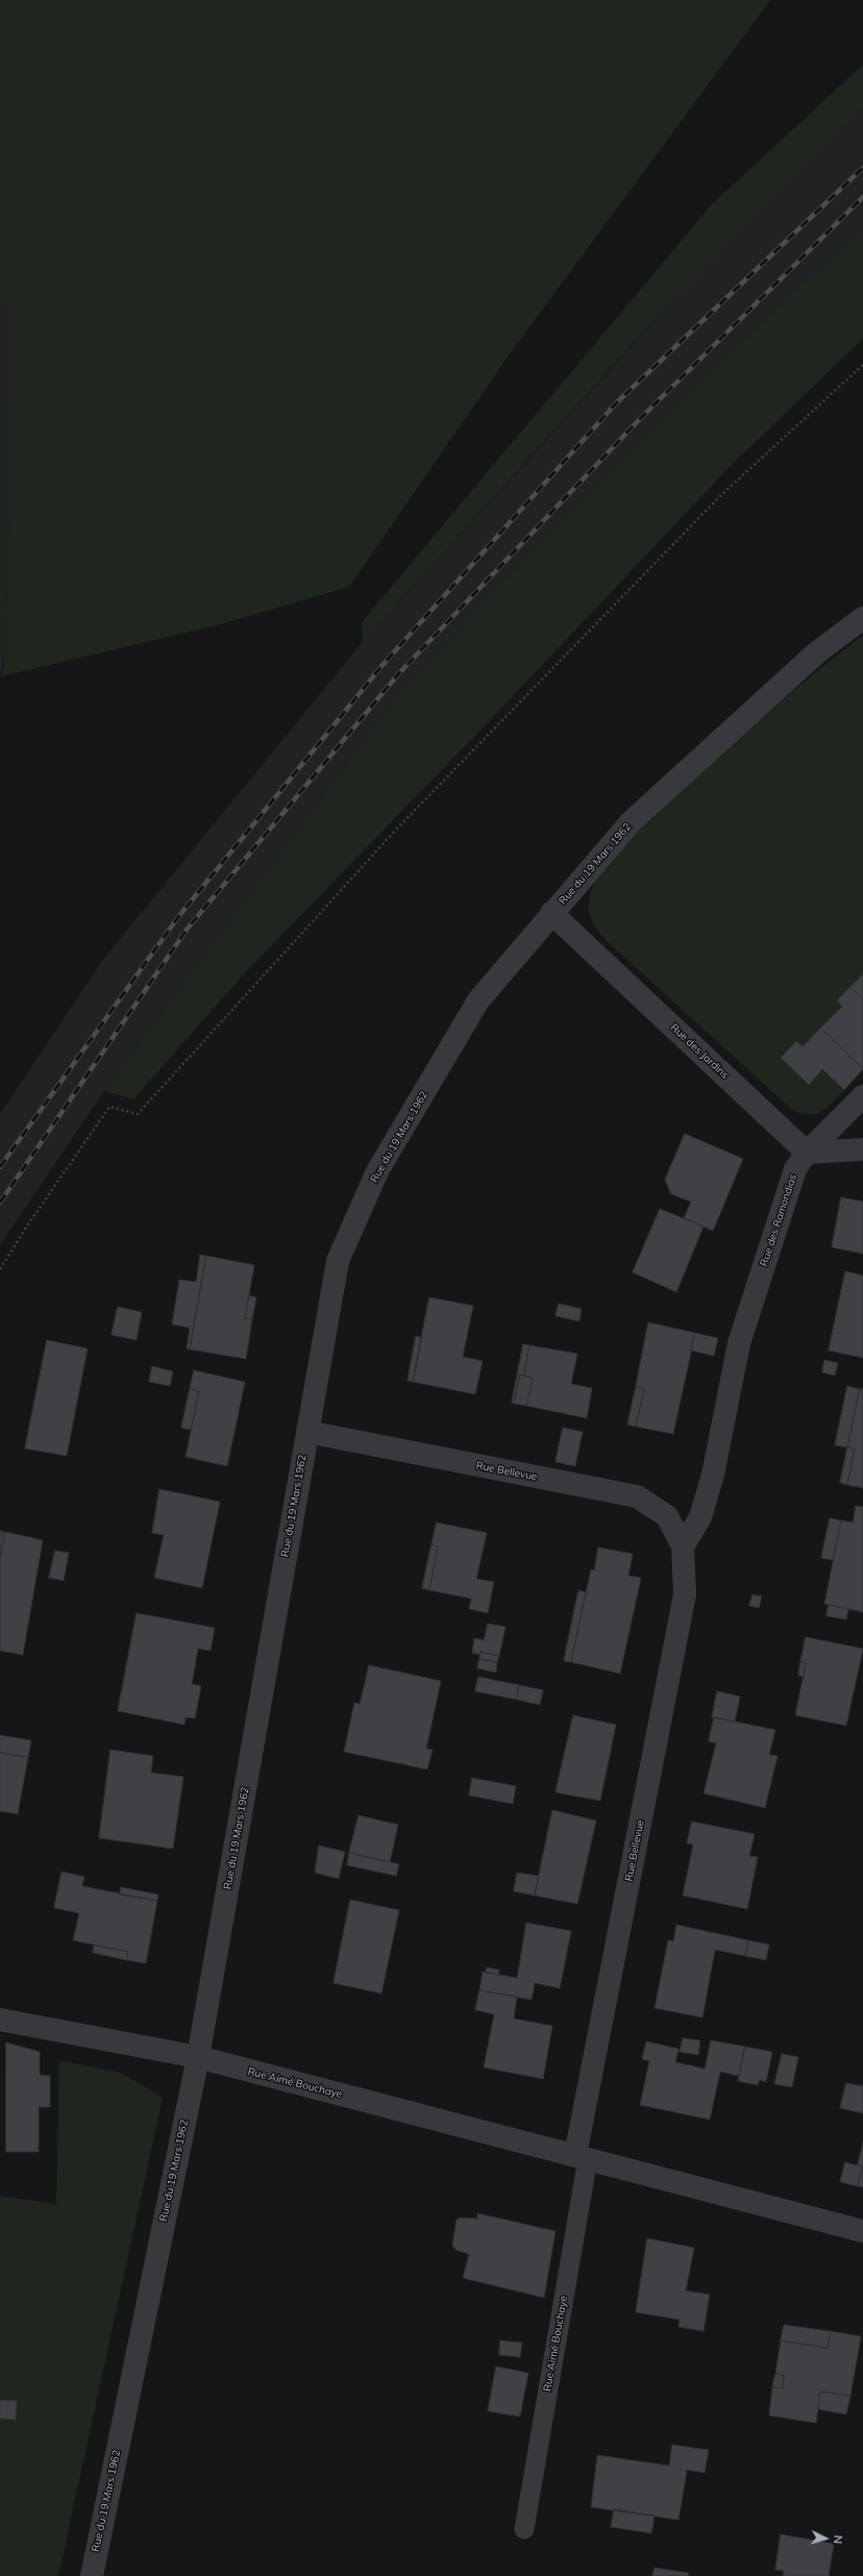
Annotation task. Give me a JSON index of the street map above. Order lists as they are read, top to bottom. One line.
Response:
{"streets":{"street":["Rue du 19 Mars 1962","Rue des Jardins","Rue des Ramondias","Rue Bellevue","Rue Aimé Bouchaye"]},"crossings":[["Rue du 19 Mars 1962","Rue des Jardins"],["Rue du 19 Mars 1962","Rue Bellevue"],["Rue du 19 Mars 1962","Rue Aimé Bouchaye"],["Rue des Jardins","Rue des Ramondias"],["Rue des Ramondias","Rue Bellevue"],["Rue Bellevue","Rue Aimé Bouchaye"]],"north":"right"}
